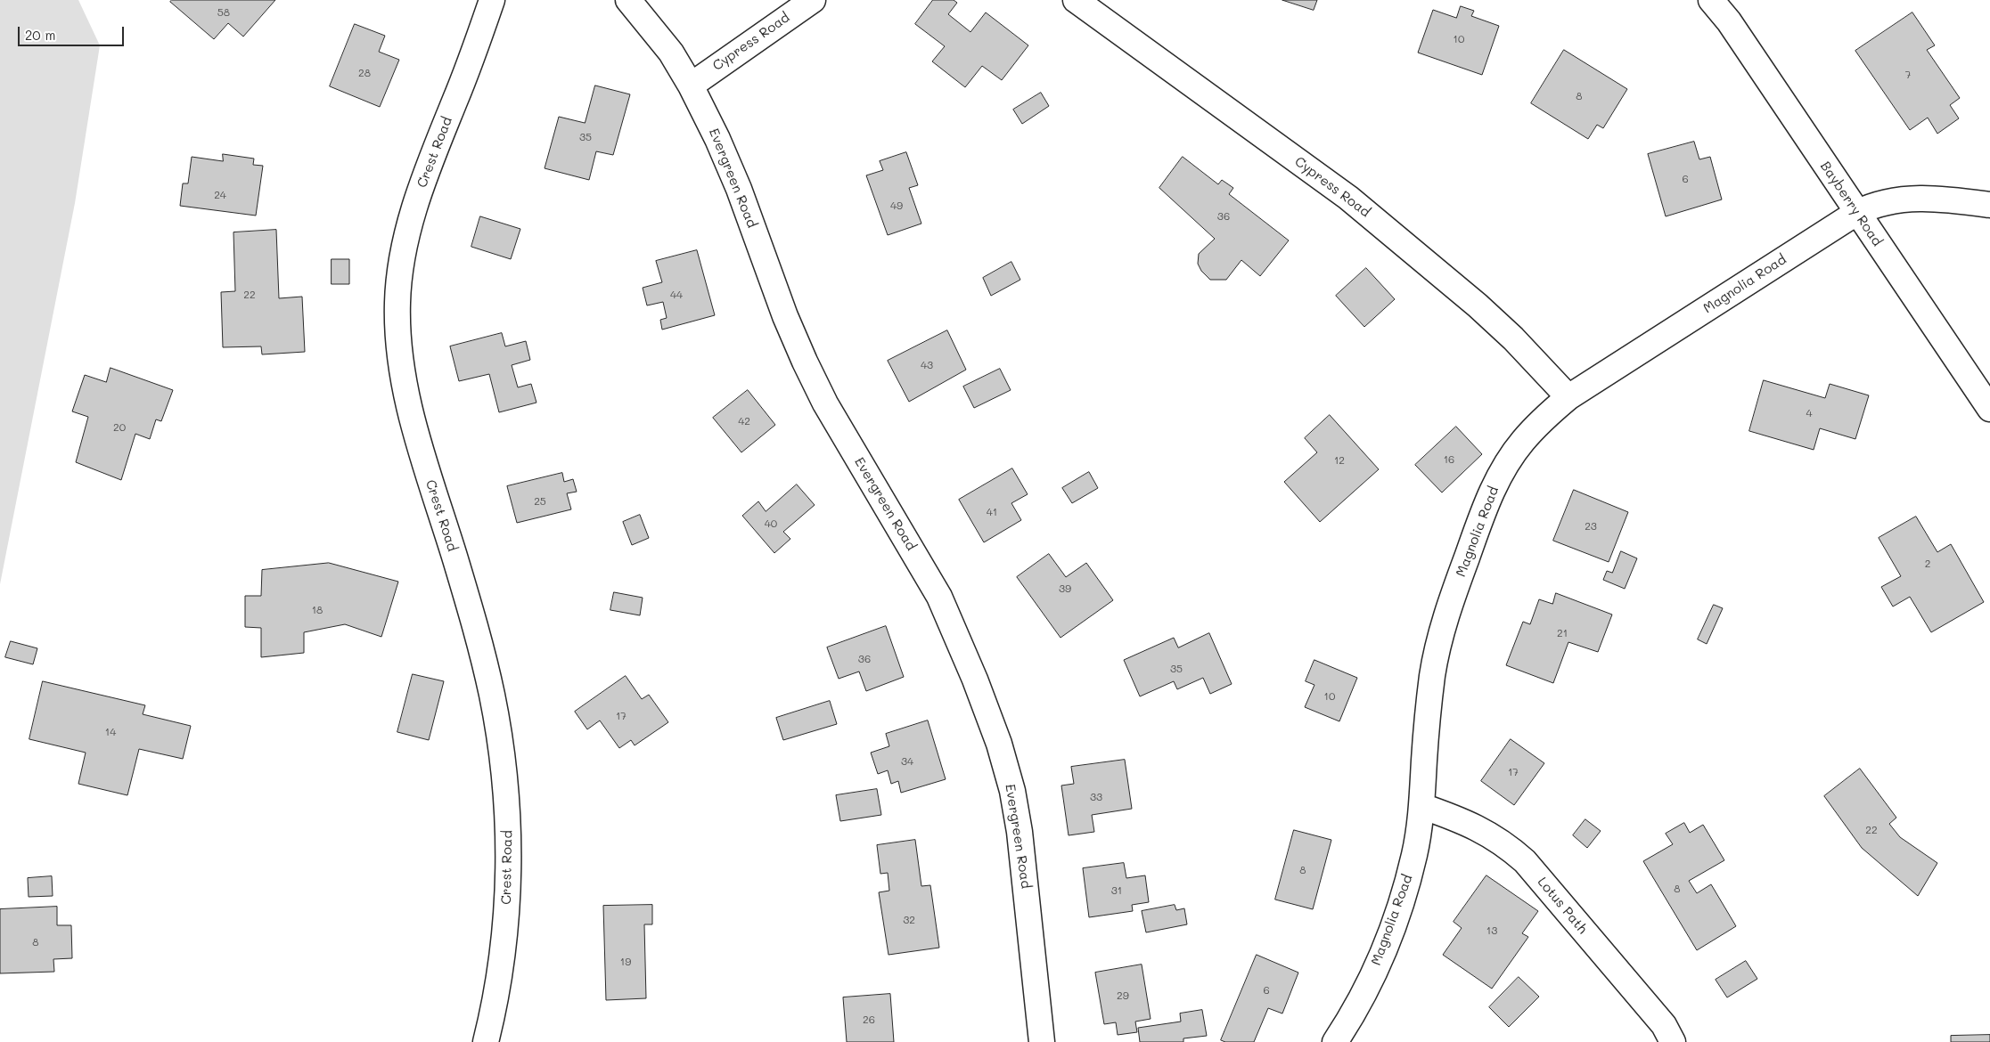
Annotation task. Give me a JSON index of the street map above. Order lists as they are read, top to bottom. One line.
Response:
{"streets":{"street":["Cypress Road","Crest Road","Evergreen Road","Bayberry Road","Magnolia Road","Lotus Path"]},"crossings":[["Cypress Road","Evergreen Road"],["Cypress Road","Magnolia Road"],["Bayberry Road","Magnolia Road"],["Magnolia Road","Lotus Path"]],"house_numbers":["58","10","28","7","8","35","6","24","49","36","22","44","43","4","42","20","16","12","25","41","40","23","2","39","18","21","36","35","10","17","14","34","17","33","22","8","8","31","32","13","8","19","6","29","26"],"scale_bar":"20 m"}
